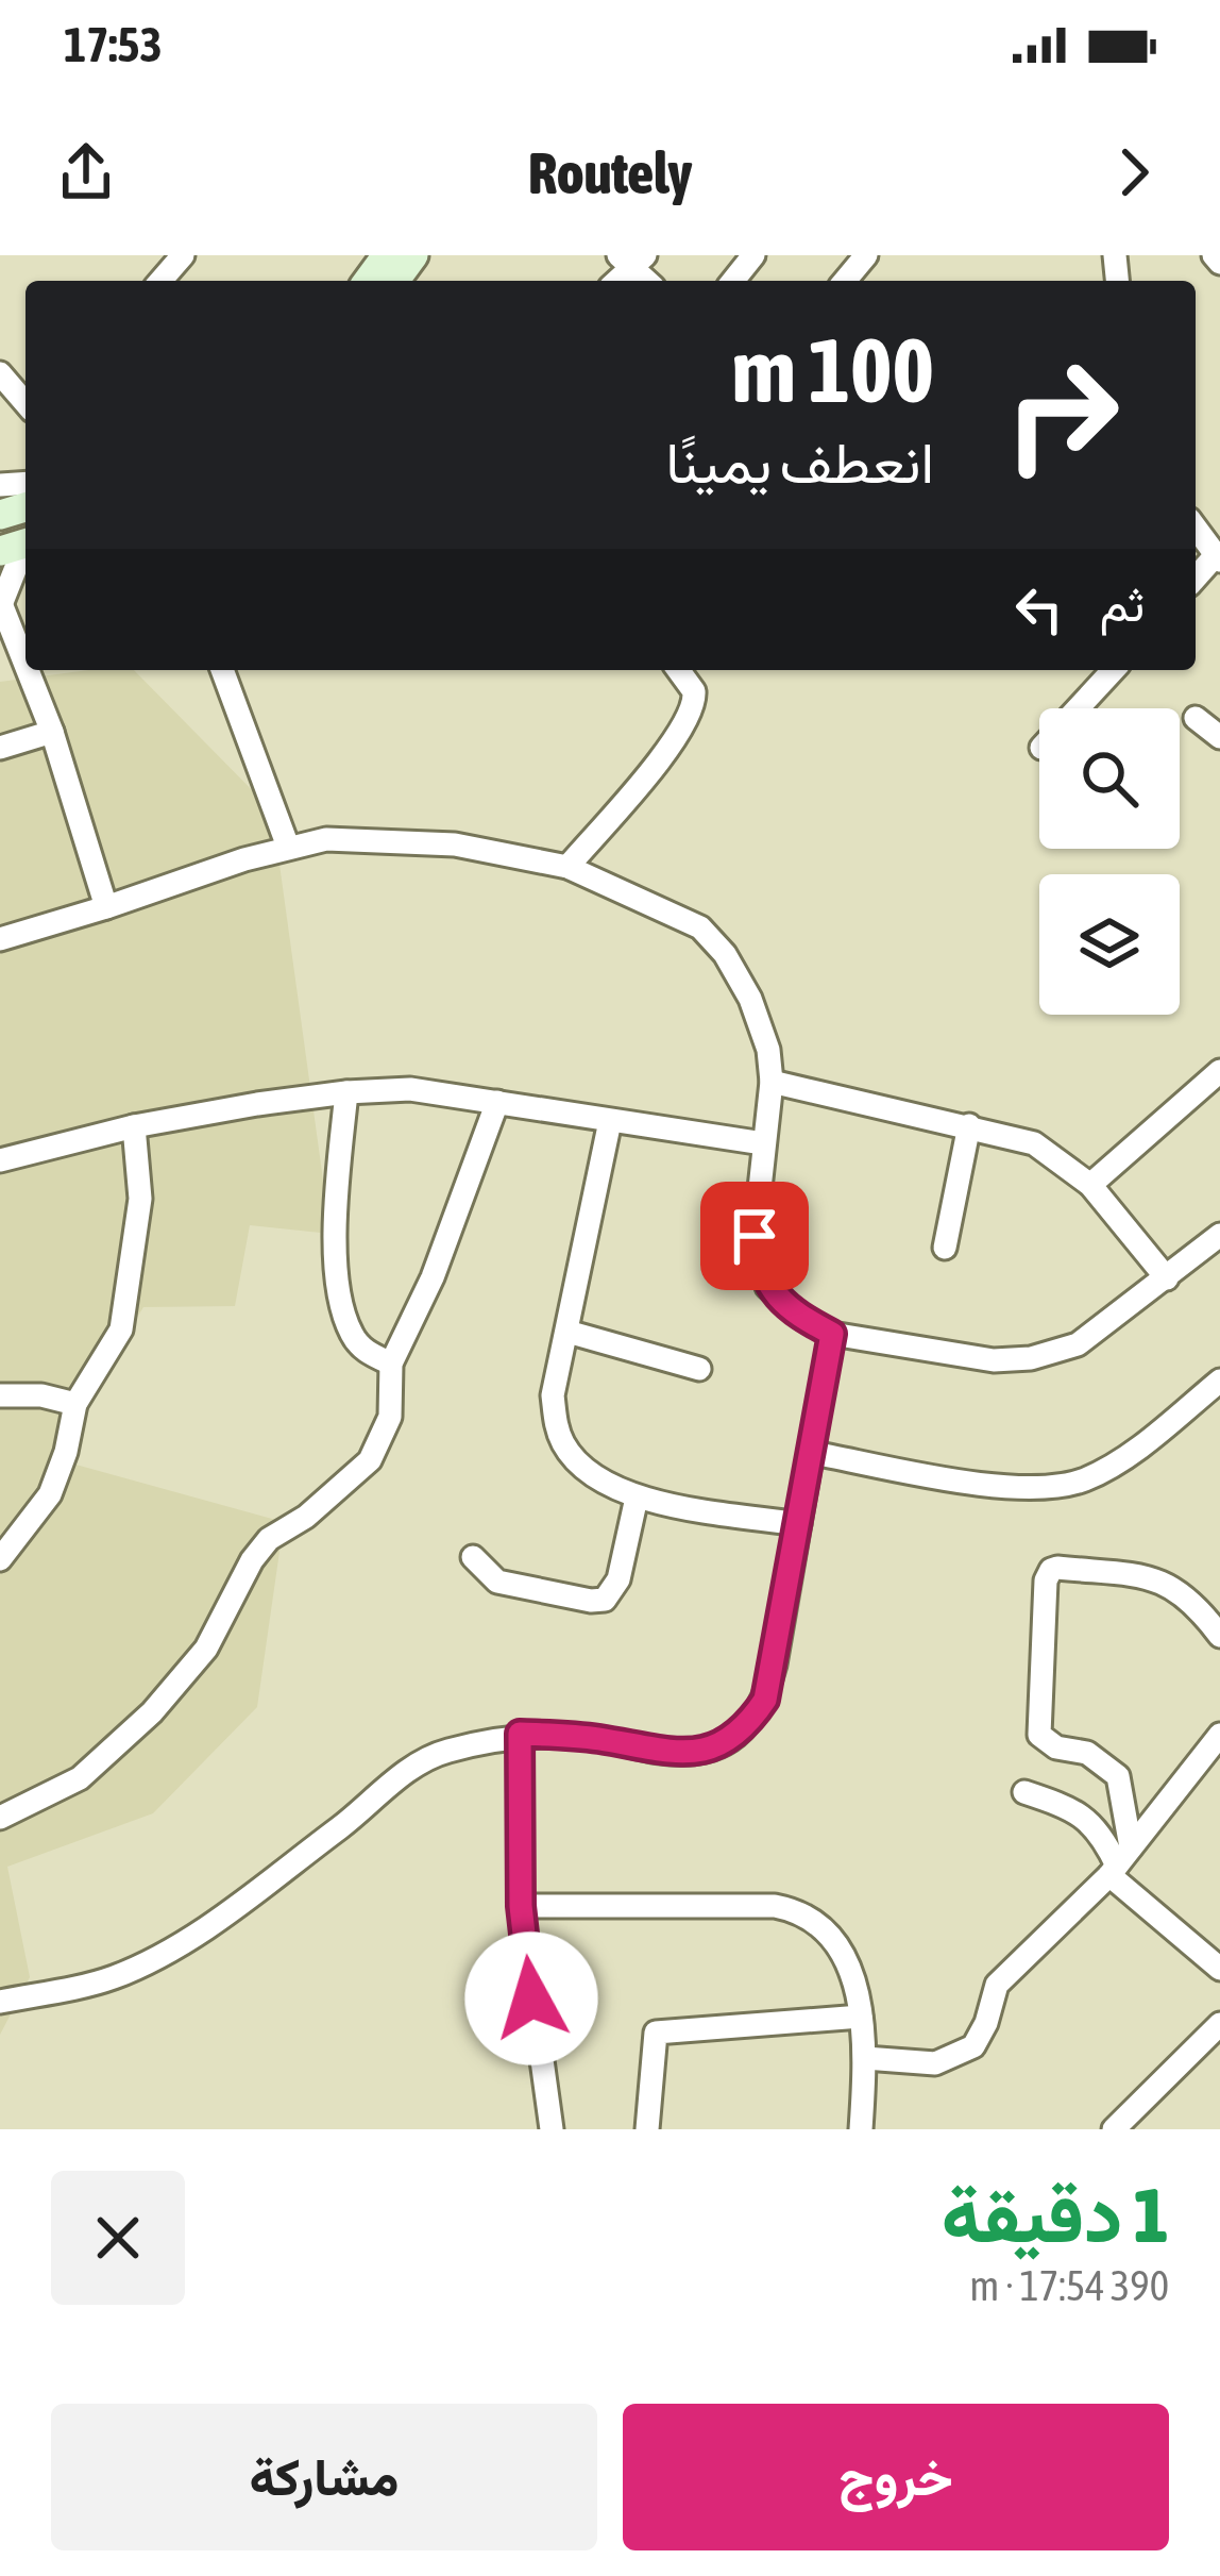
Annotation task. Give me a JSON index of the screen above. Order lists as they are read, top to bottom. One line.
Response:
{"page":{"status":"17:53","header":"Routely","turn":["100 m","انعطف يمينًا"],"then":"ثم","heading":["1 دقيقة","390 m · 17:54"],"buttons":["خروج","مشاركة"]}}
